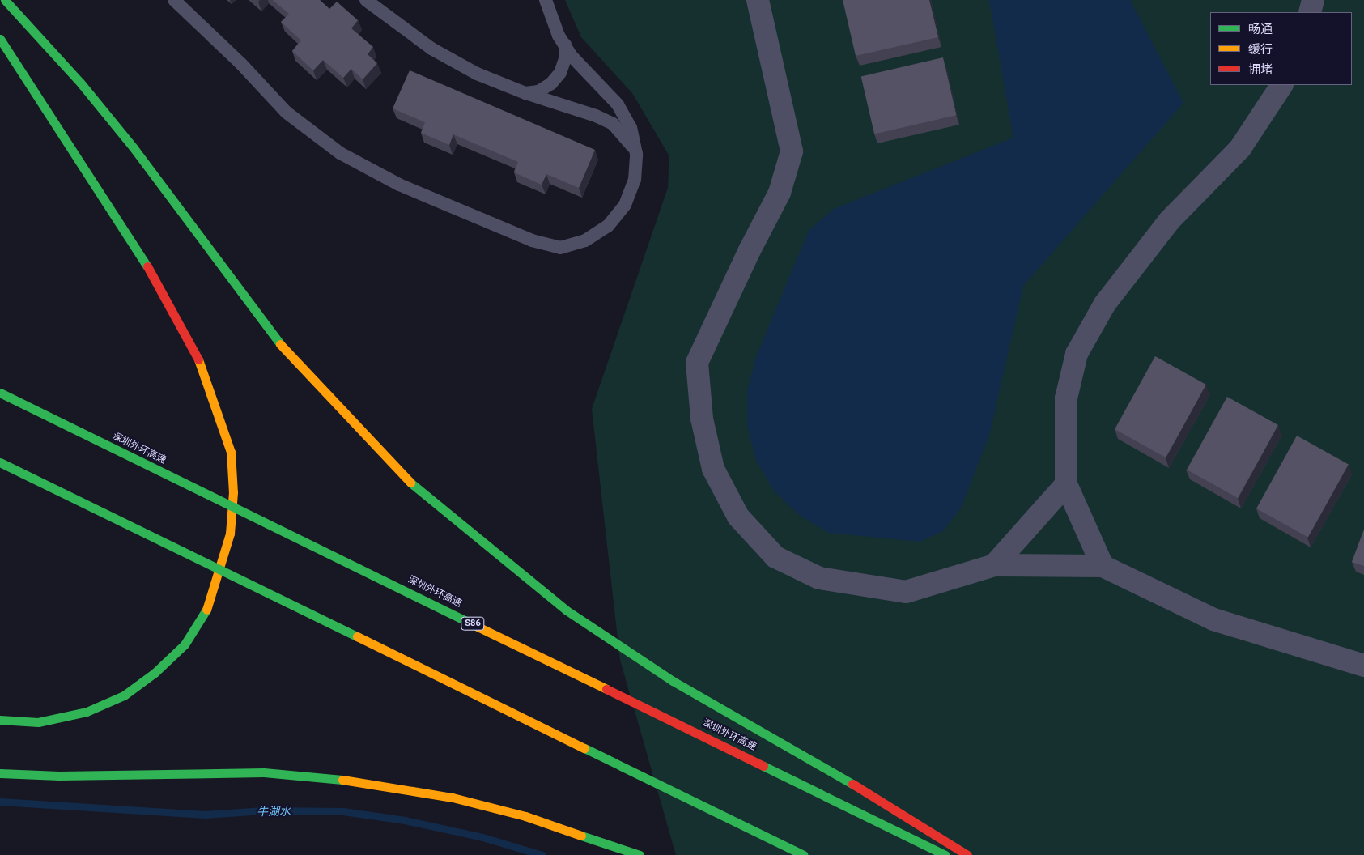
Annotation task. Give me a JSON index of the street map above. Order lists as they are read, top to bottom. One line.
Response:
{"streets":{"highway":["深圳外环高速","S86"]},"water":["牛湖水"],"legend":["畅通","缓行","拥堵"]}
